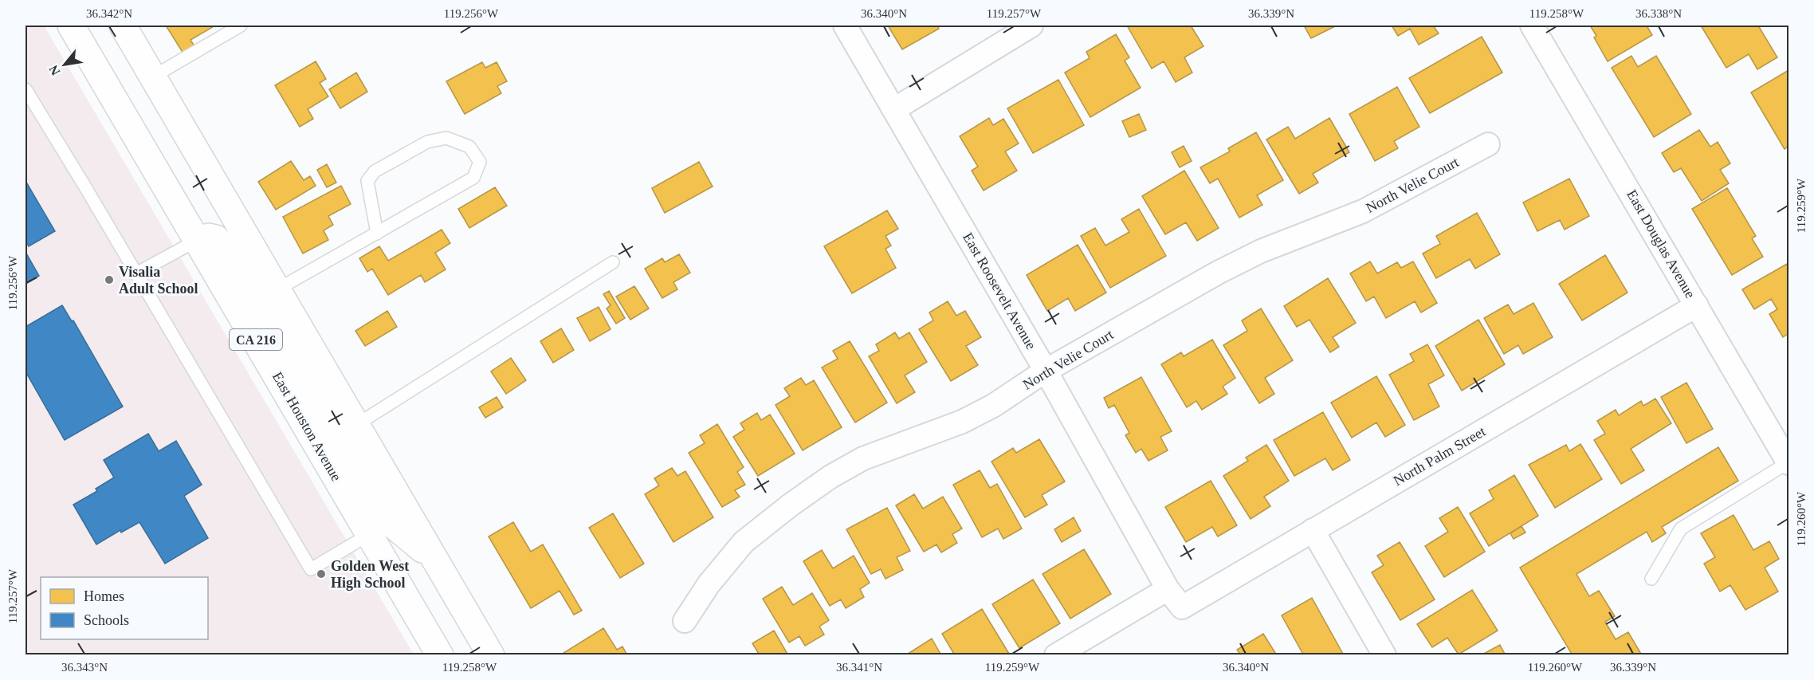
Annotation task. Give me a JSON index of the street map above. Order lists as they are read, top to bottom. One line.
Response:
{"streets":{"main road":["CA 216","East Houston Avenue"],"street":["North Velie Court","East Douglas Avenue","East Roosevelt Avenue","North Palm Street"]},"crossings":[["North Velie Court","East Roosevelt Avenue"],["East Douglas Avenue","North Palm Street"],["East Roosevelt Avenue","North Palm Street"]],"places":["Visalia Adult School","Golden West High School"],"legend":["Homes","Schools"],"north":"bottom left","coordinates":["36.342°N","119.256°W","36.340°N","119.257°W","36.339°N","119.258°W","36.338°N","119.259°W","119.260°W","36.343°N","36.341°N"]}
